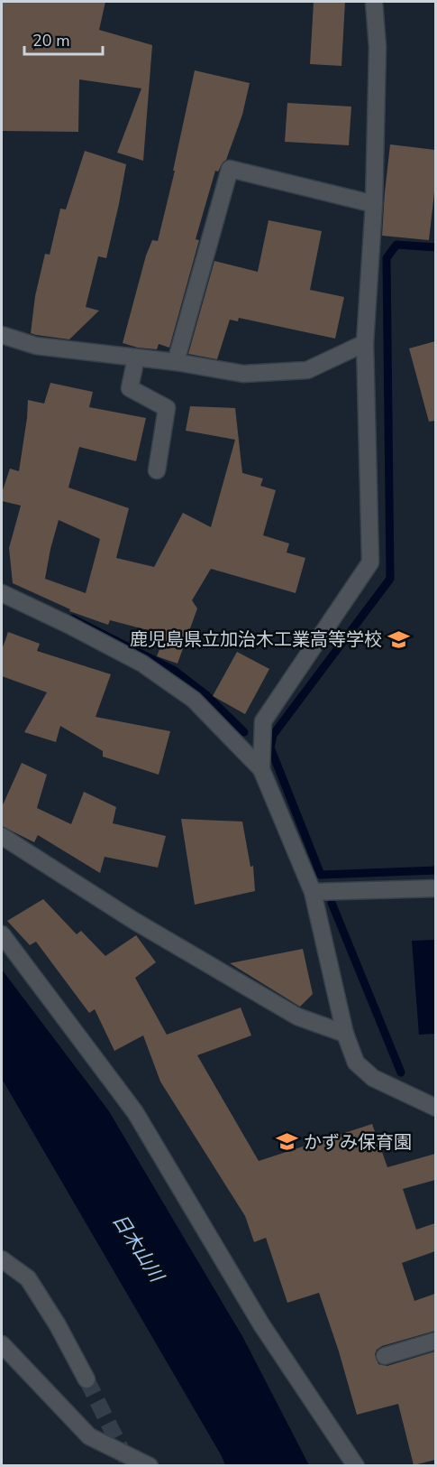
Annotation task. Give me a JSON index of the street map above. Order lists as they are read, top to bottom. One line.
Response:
{"water":["日木山川"],"places":{"school or university":["鹿児島県立加治木工業高等学校","かずみ保育園"]},"scale_bar":"20 m"}
